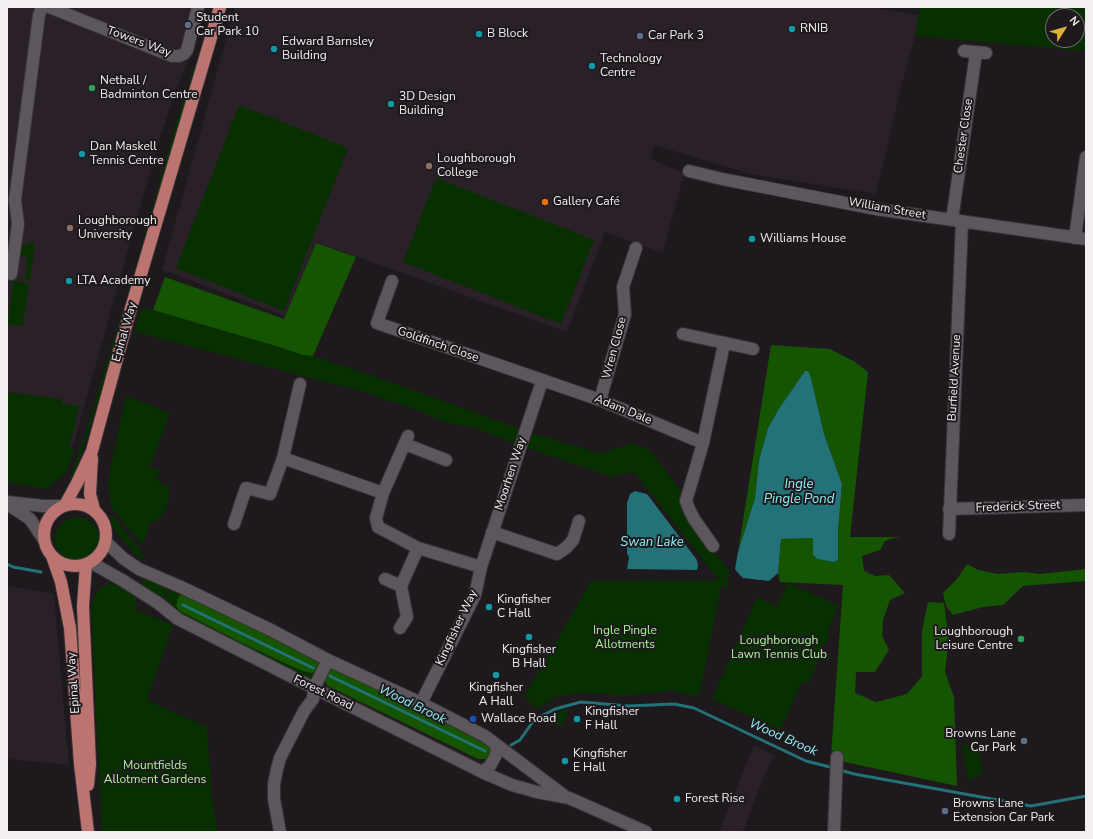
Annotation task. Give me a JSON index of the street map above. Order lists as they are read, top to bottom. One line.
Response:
{"streets":{"main road":["Epinal Way"],"street":["Towers Way","Chester Close","William Street","Goldfinch Close","Wren Close","Burfield Avenue","Adam Dale","Moorhen Way","Frederick Street","Kingfisher Way","Forest Road"]},"crossings":[["Chester Close","William Street"],["Chester Close","Burfield Avenue"],["William Street","Burfield Avenue"],["Epinal Way","Forest Road"],["Goldfinch Close","Adam Dale"],["Goldfinch Close","Moorhen Way"],["Wren Close","Adam Dale"],["Burfield Avenue","Frederick Street"],["Adam Dale","Moorhen Way"],["Moorhen Way","Kingfisher Way"],["Kingfisher Way","Forest Road"]],"water":["Ingle Pingle Pond","Swan Lake","Wood Brook"],"parks":["Ingle Pingle Allotments","Loughborough Lawn Tennis Club","Mountfields Allotment Gardens"],"places":["Student Car Park 10","RNIB","B Block","Car Park 3","Edward Barnsley Building","Technology Centre","Netball / Badminton Centre","3D Design Building","Dan Maskell Tennis Centre","Loughborough College","Gallery Café","Loughborough University","Williams House","LTA Academy","Kingfisher C Hall","Kingfisher B Hall","Loughborough Leisure Centre","Kingfisher A Hall","Wallace Road","Kingfisher F Hall","Browns Lane Car Park","Kingfisher E Hall","Forest Rise","Browns Lane Extension Car Park"],"north":"top right"}
